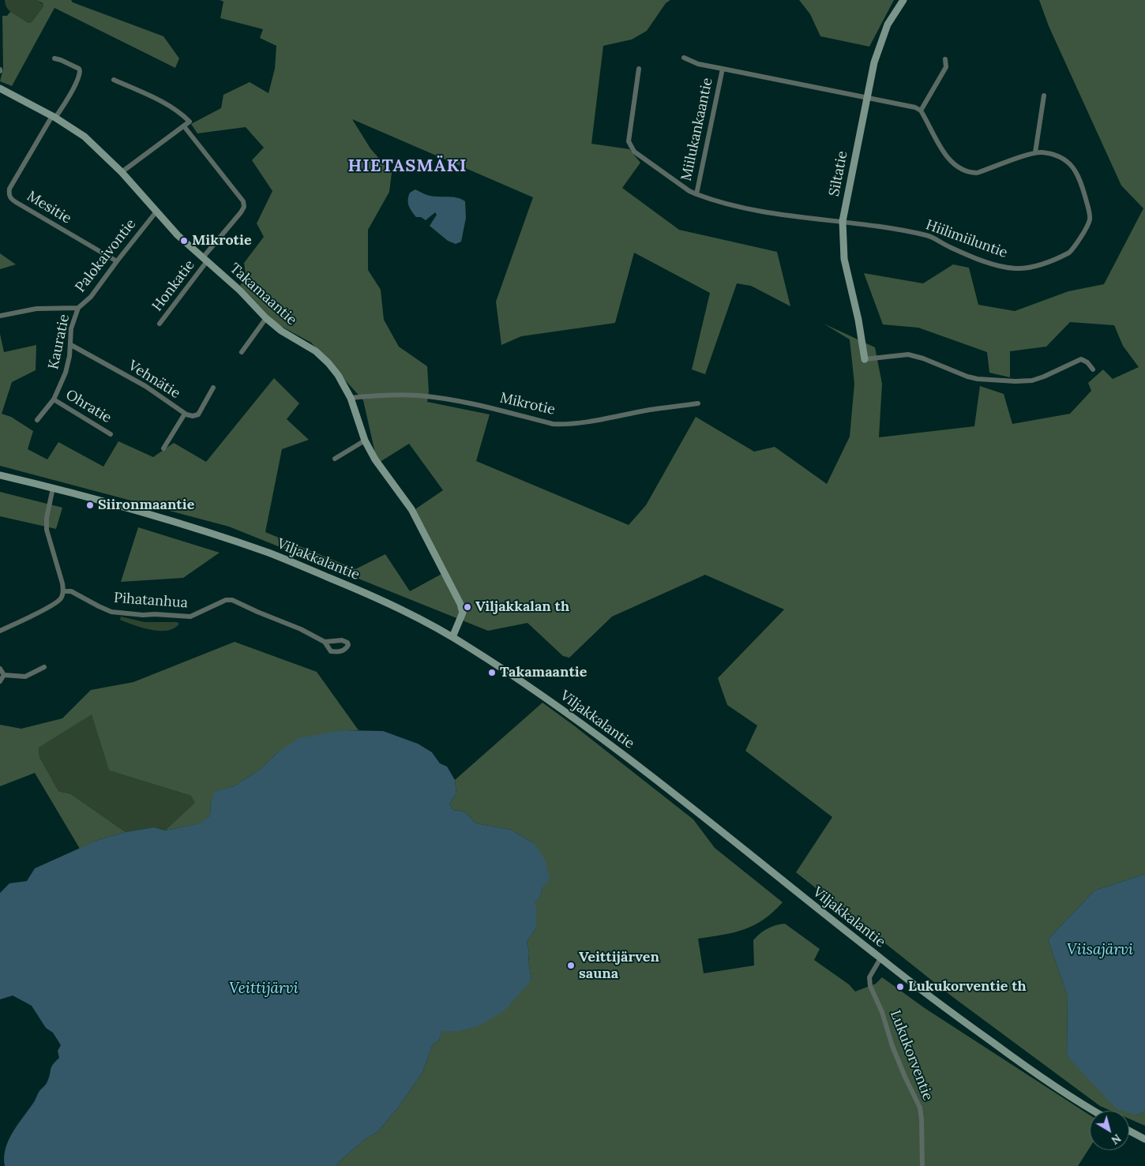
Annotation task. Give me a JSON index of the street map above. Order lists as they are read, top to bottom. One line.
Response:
{"streets":{"street":["Miilukankaantie","Siltatie","Mesitie","Hiilimiiluntie","Palokaivontie","Honkatie","Takamaantie","Kauratie","Vehnätie","Mikrotie","Ohratie","Viljakkalantie","Pihatanhua","Lukukorventie"]},"crossings":[["Miilukankaantie","Siltatie"],["Miilukankaantie","Hiilimiiluntie"],["Siltatie","Hiilimiiluntie"],["Mesitie","Palokaivontie"],["Mesitie","Takamaantie"],["Palokaivontie","Takamaantie"],["Palokaivontie","Kauratie"],["Honkatie","Takamaantie"],["Takamaantie","Mikrotie"],["Takamaantie","Viljakkalantie"],["Kauratie","Vehnätie"],["Kauratie","Ohratie"],["Viljakkalantie","Lukukorventie"]],"districts":["HIETASMÄKI"],"water":["Viisajärvi","Veittijärvi"],"places":["Mikrotie","Siironmaantie","Viljakkalan th","Takamaantie","Veittijärven sauna","Lukukorventie th"],"north":"bottom right"}
